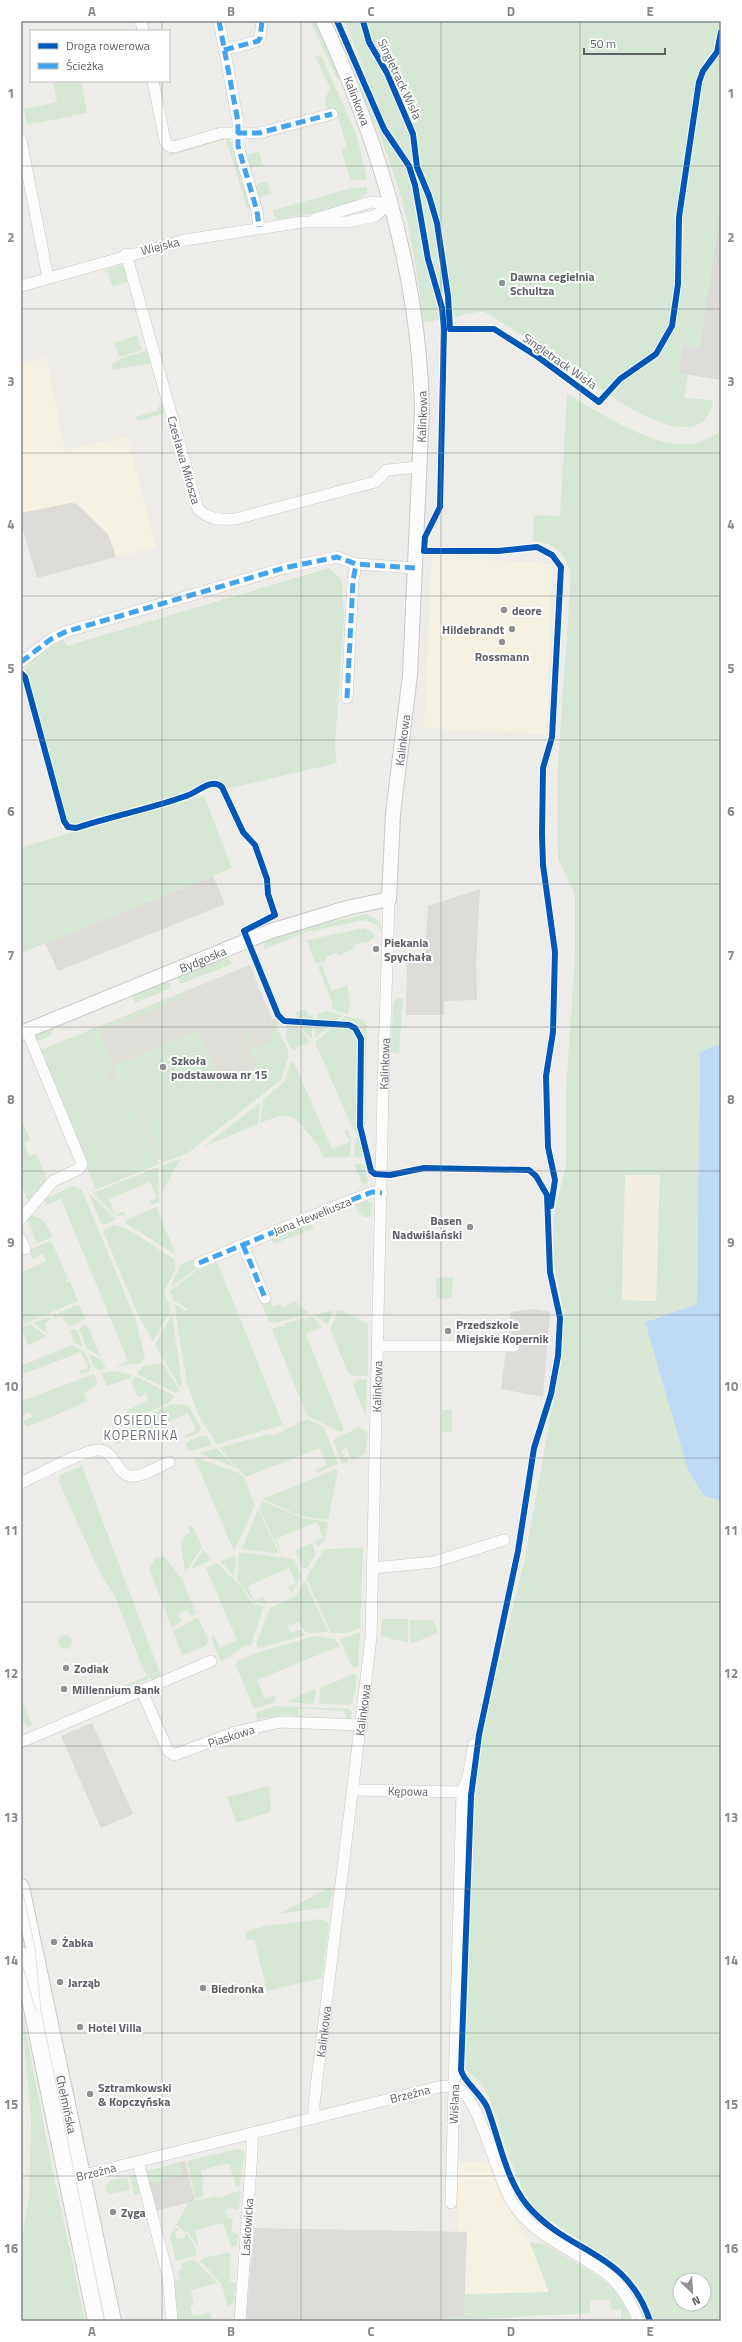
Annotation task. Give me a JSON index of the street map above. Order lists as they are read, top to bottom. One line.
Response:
{"streets":{"main road":["Chełmińska"],"street":["Kalinkowa","Wiejska","Czesława Miłosza","Bydgoska","Jana Heweliusza","Piaskowa","Kępowa","Brzeźna","Wiślana","Laskowicka"],"cycle path":["Singletrack Wisła"]},"crossings":[["Kalinkowa","Wiejska"],["Kalinkowa","Czesława Miłosza"],["Kalinkowa","Bydgoska"],["Kalinkowa","Jana Heweliusza"],["Kalinkowa","Piaskowa"],["Kalinkowa","Kępowa"],["Kalinkowa","Brzeźna"],["Wiejska","Czesława Miłosza"],["Kępowa","Wiślana"],["Brzeźna","Chełmińska"],["Brzeźna","Wiślana"],["Brzeźna","Laskowicka"]],"districts":["OSIEDLE KOPERNIKA"],"places":["Dawna cegielnia Schultza","deore","Hildebrandt","Rossmann","Piekania Spychała","Szkoła podstawowa nr 15","Basen Nadwiślański","Przedszkole Miejskie Kopernik","Zodiak","Millennium Bank","Żabka","Jarząb","Biedronka","Hotel Villa","Sztramkowski & Kopczyńska","Zyga"],"legend":["Droga rowerowa","Ścieżka"],"scale_bar":"50 m","north":"bottom right","grid":{"columns":["A","B","C","D","E"],"rows":["1","2","3","4","5","6","7","8","9","10","11","12","13","14","15","16"]}}
